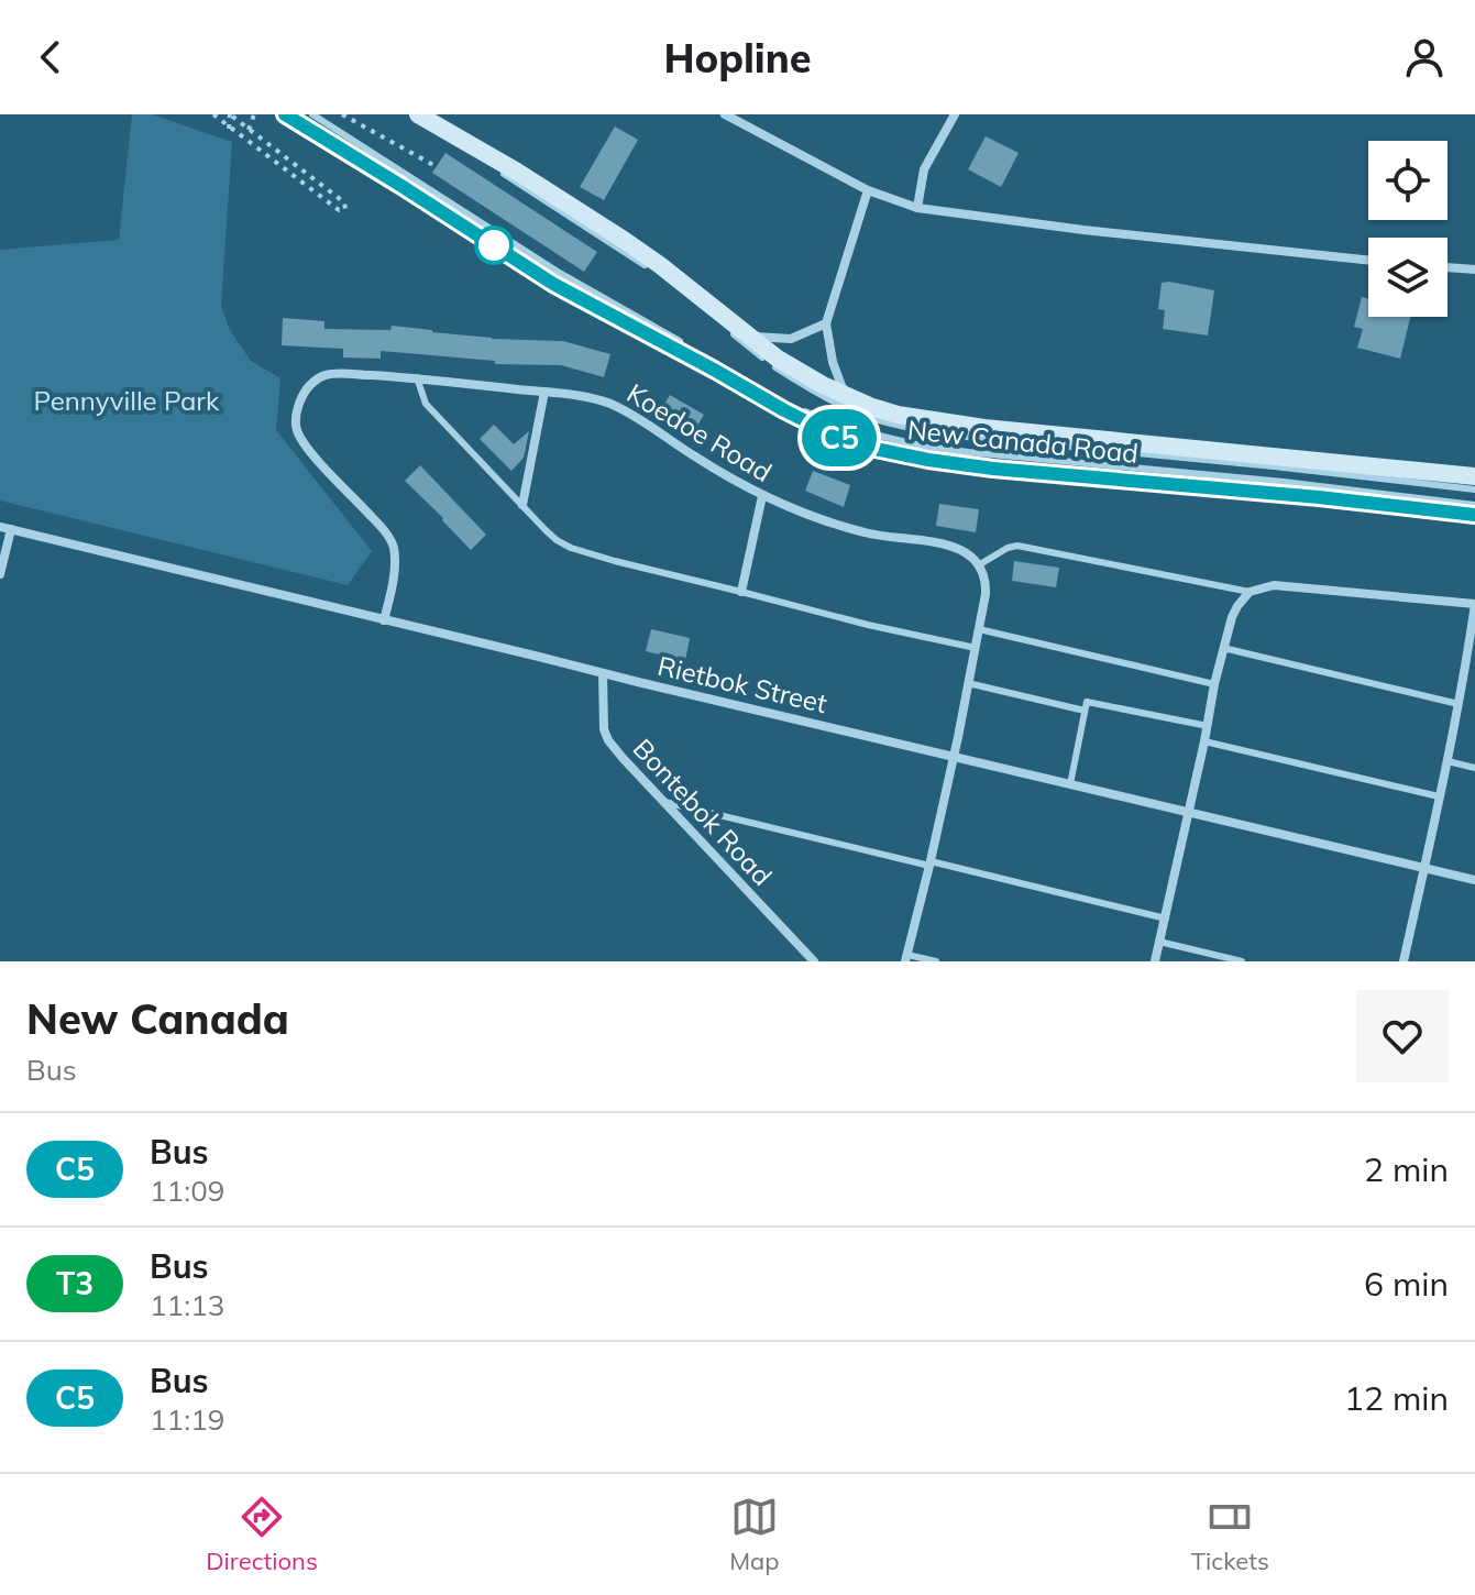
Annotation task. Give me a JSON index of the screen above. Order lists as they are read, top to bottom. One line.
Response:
{"streets":{"main road":["New Canada Road"],"street":["Koedoe Road","Rietbok Street","Bontebok Road"]},"crossings":[["Koedoe Road","Rietbok Street"],["Rietbok Street","Bontebok Road"]],"parks":["Pennyville Park"],"lines":["bus line C5"],"page":{"header":"Hopline","on_map":"C5","heading":["New Canada","Bus"],"list":[{"mark":"C5","name":"Bus","note":"11:09","value":"2 min"},{"mark":"T3","name":"Bus","note":"11:13","value":"6 min"},{"mark":"C5","name":"Bus","note":"11:19","value":"12 min"}],"tabs":["Directions","Map","Tickets"]}}
